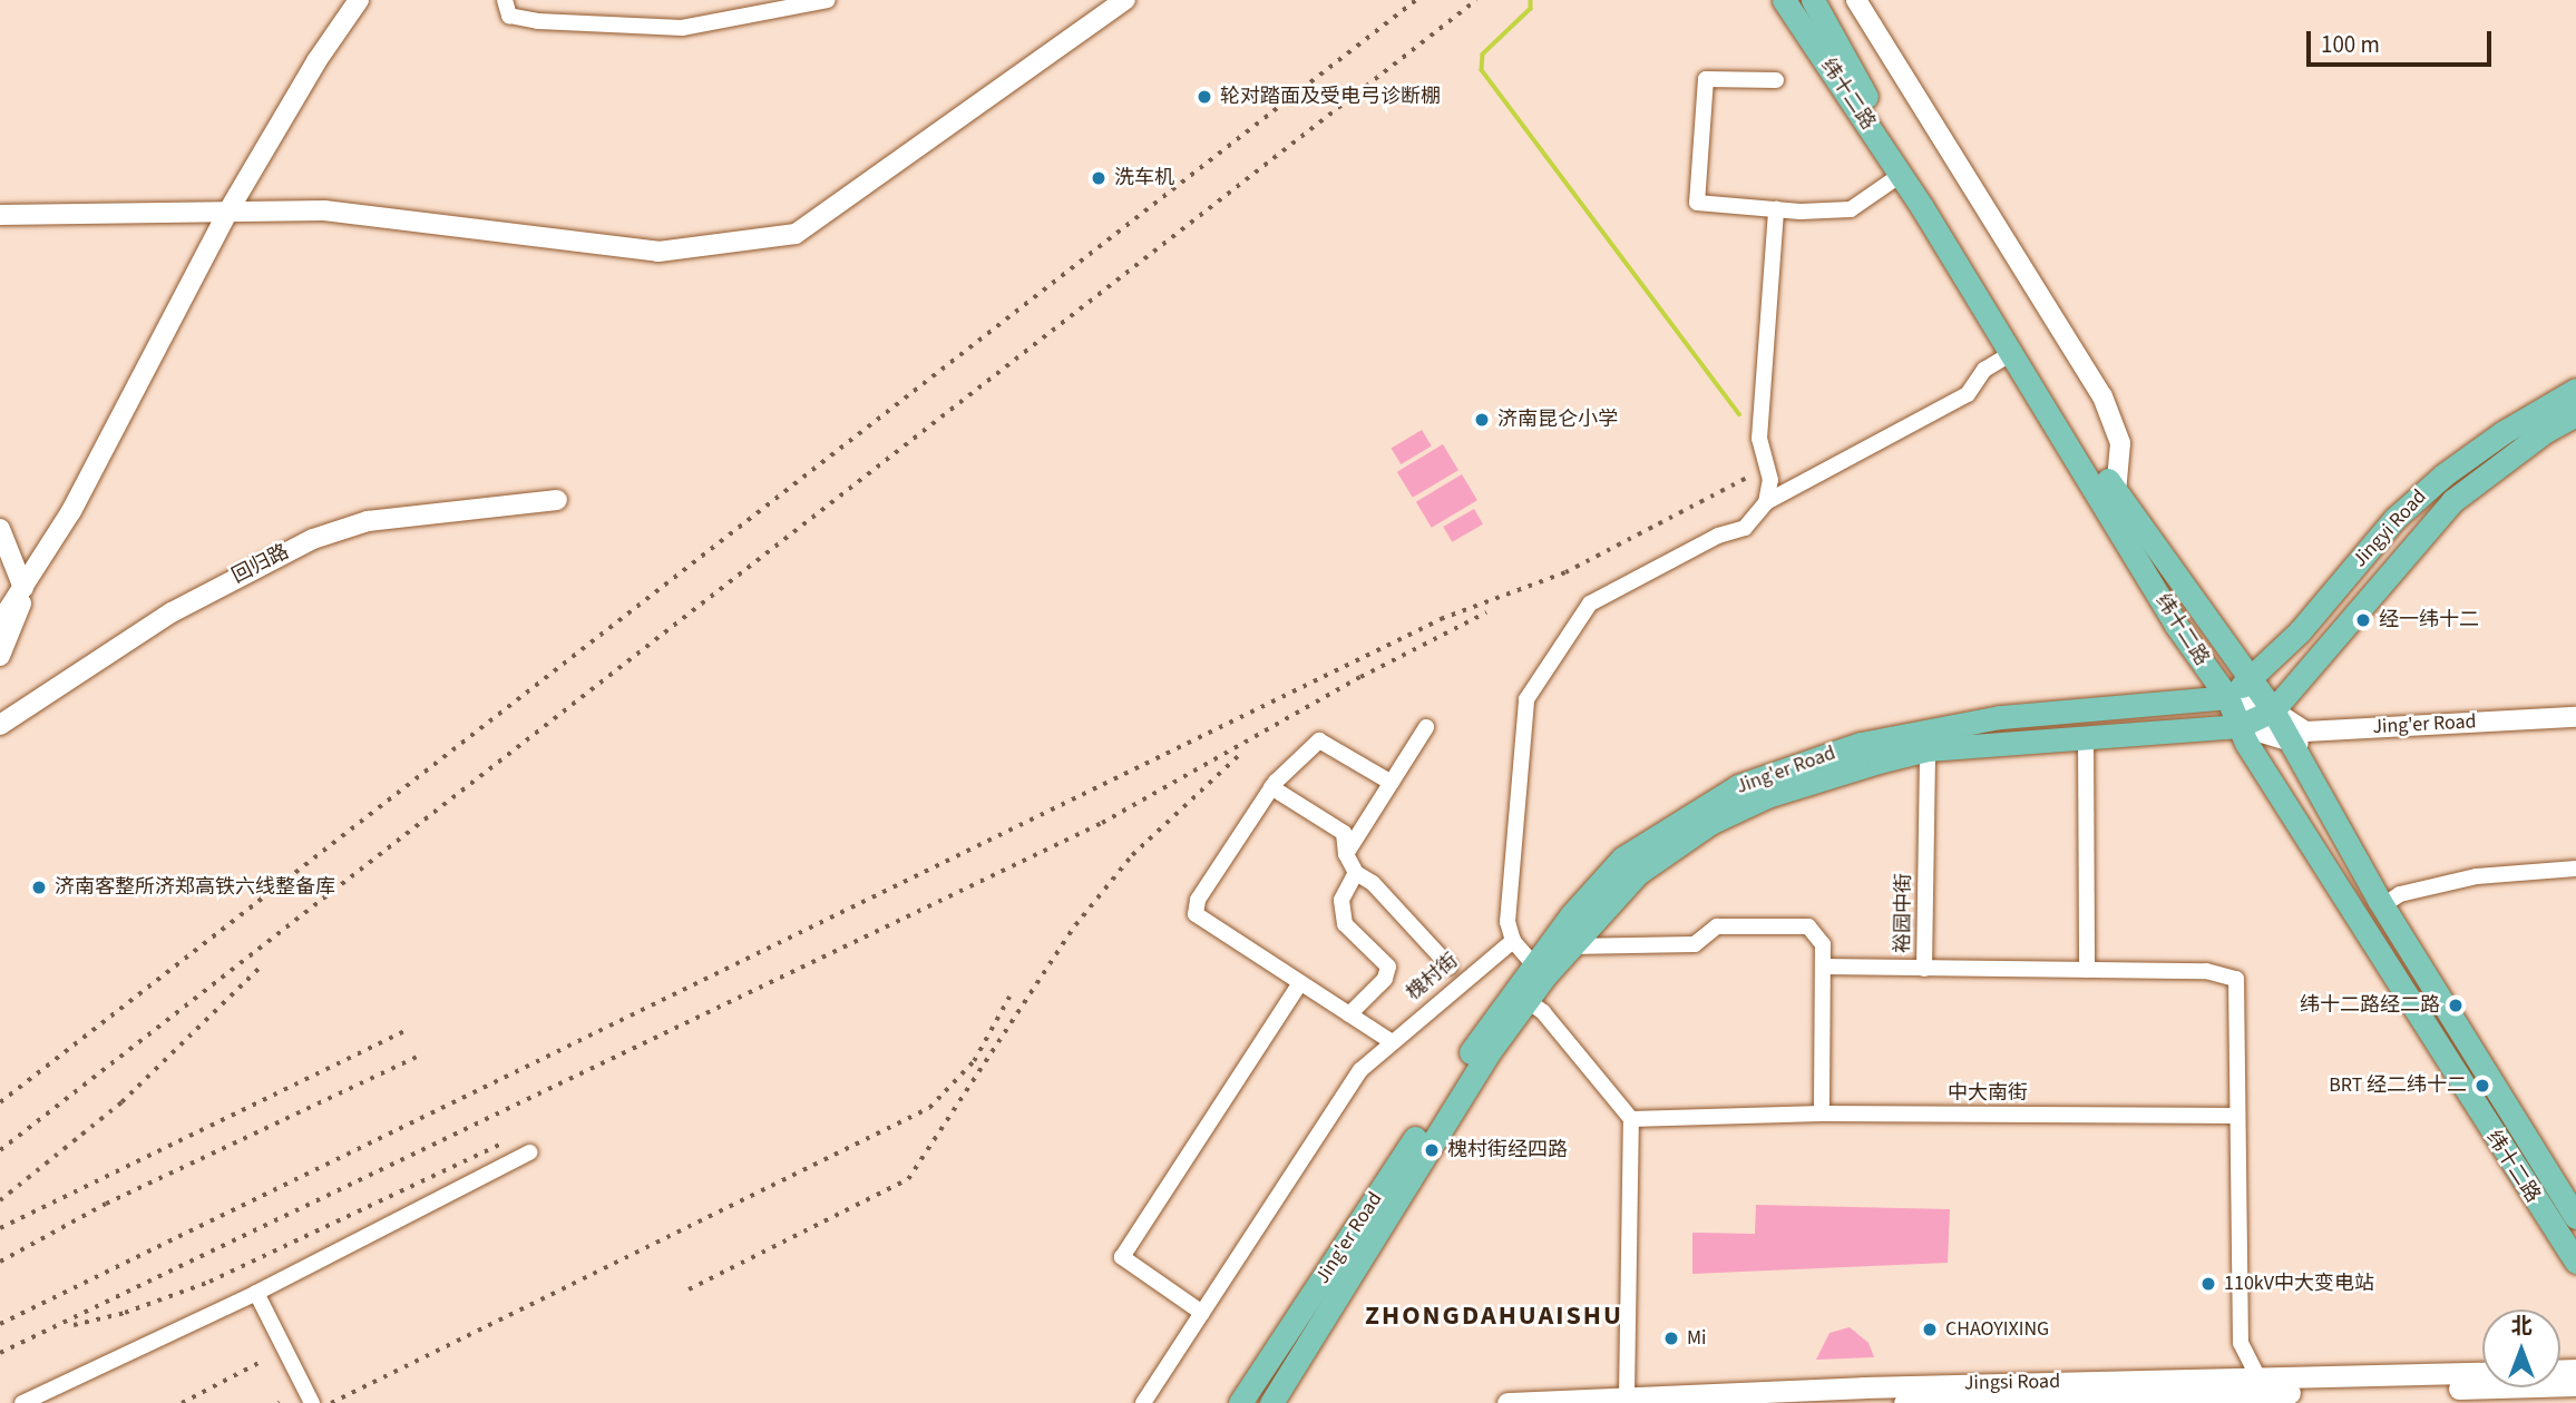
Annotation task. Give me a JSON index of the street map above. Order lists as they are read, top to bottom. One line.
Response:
{"streets":{"main road":["纬十二路","Jingyi Road","Jing'er Road","Jingsi Road"],"street":["回归路","裕园中街","槐村街","中大南街"]},"crossings":[["纬十二路","Jingyi Road"],["纬十二路","Jing'er Road"],["Jingyi Road","Jing'er Road"],["Jing'er Road","裕园中街"]],"districts":["ZHONGDAHUAISHU"],"places":["轮对踏面及受电弓诊断棚","洗车机","济南昆仑小学","经一纬十二","济南客整所济郑高铁六线整备库","纬十二路经二路","BRT 经二纬十二","槐村街经四路","110kV中大变电站","CHAOYIXING","Mi"],"scale_bar":"100 m","north":"top"}
